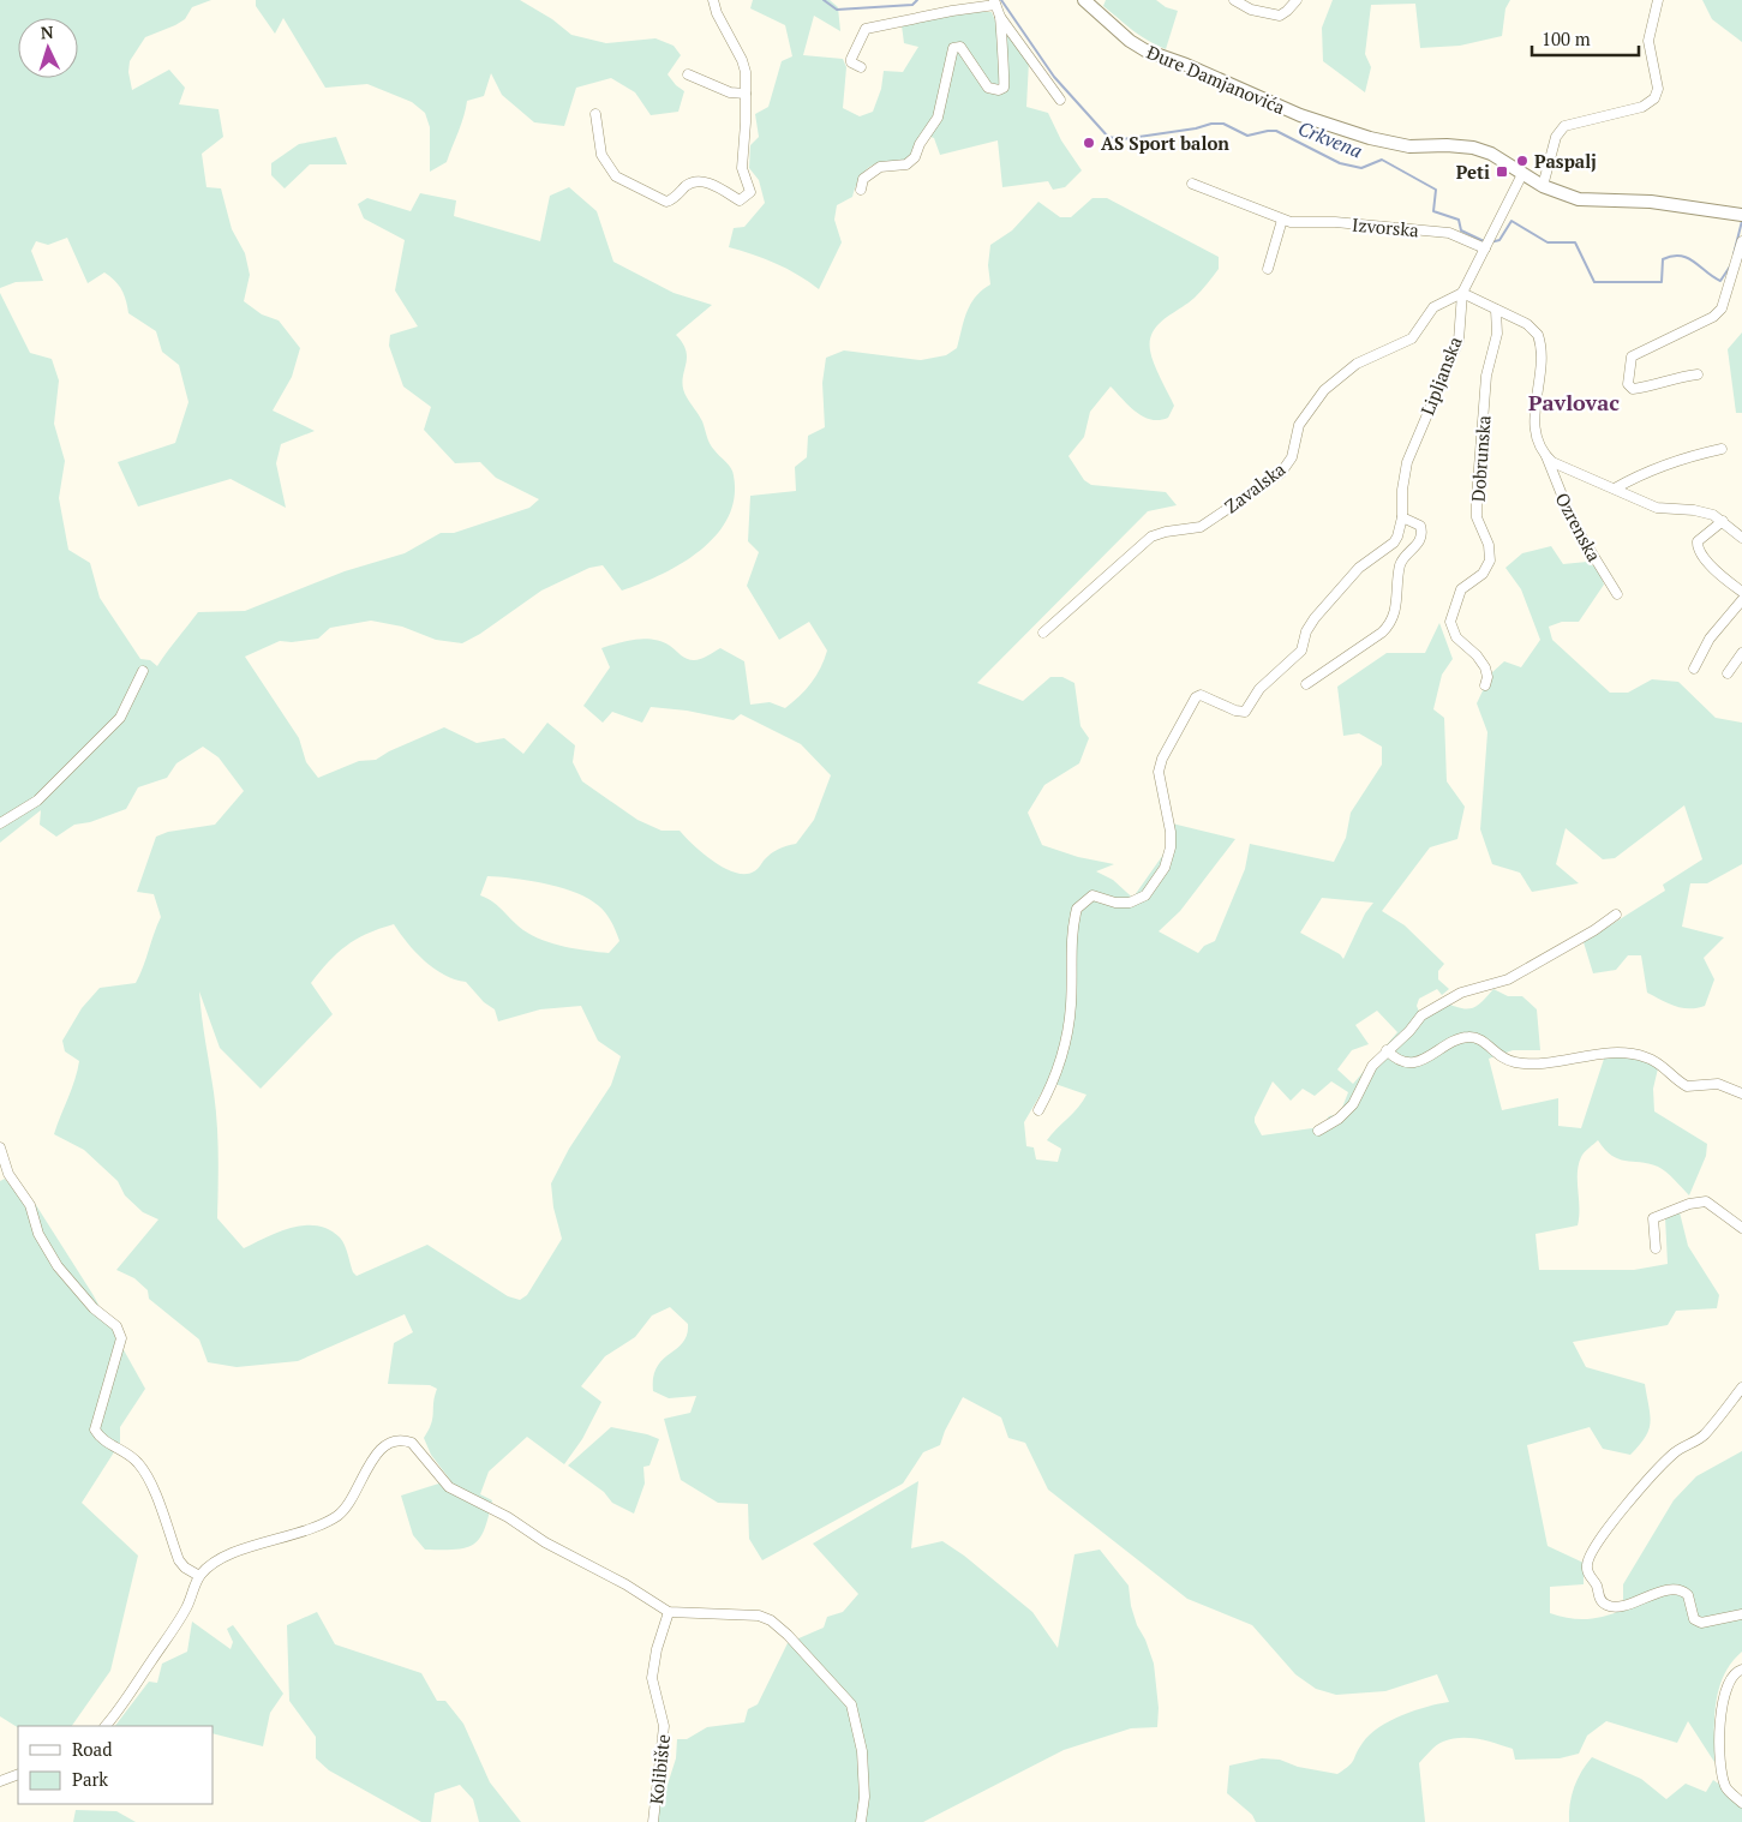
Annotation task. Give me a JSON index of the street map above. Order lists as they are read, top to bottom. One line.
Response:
{"streets":{"main road":["Đure Damjanovića"],"street":["Izvorska","Lipljanska","Dobrunska","Zavalska","Ozrenska","Kolibište"]},"crossings":[["Đure Damjanovića","Lipljanska"],["Izvorska","Lipljanska"],["Lipljanska","Zavalska"],["Lipljanska","Ozrenska"],["Dobrunska","Ozrenska"],["Zavalska","Ozrenska"]],"districts":["Pavlovac"],"water":["Crkvena"],"places":{"other":["AS Sport balon","Paspalj"],"transit":["Peti"]},"legend":["Road","Park"],"scale_bar":"100 m","north":"top"}
